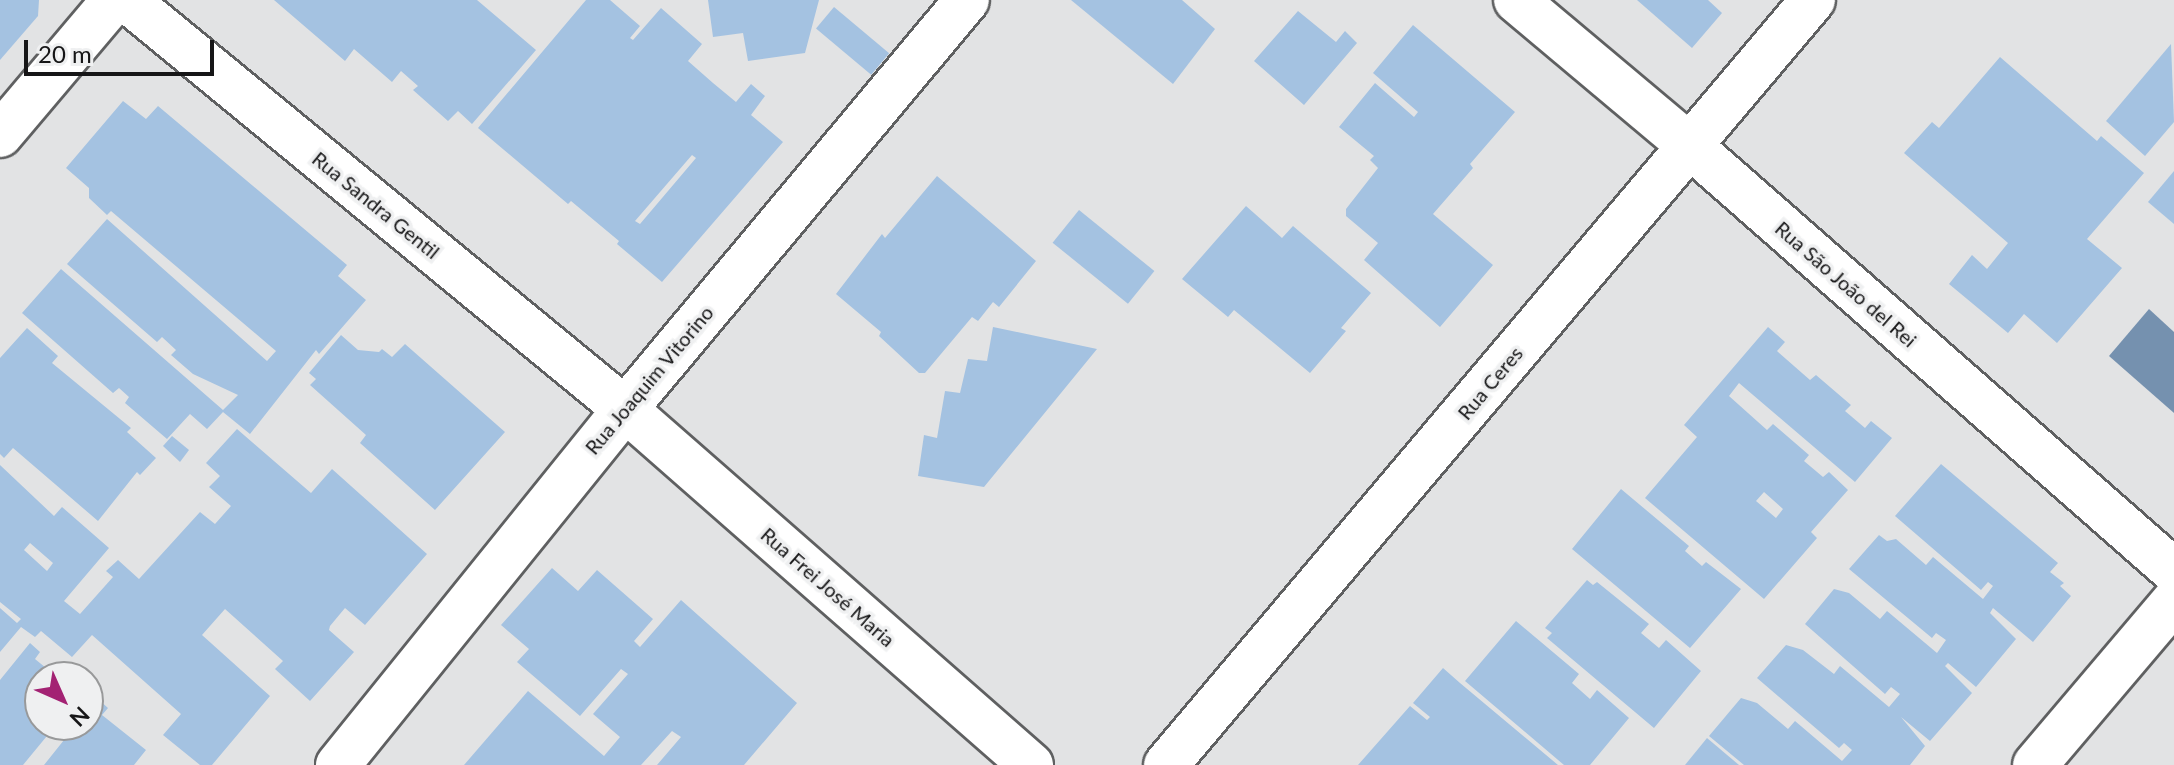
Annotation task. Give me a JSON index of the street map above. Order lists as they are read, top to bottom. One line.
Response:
{"streets":{"street":["Rua Sandra Gentil","Rua São João del Rei","Rua Joaquim Vitorino","Rua Ceres","Rua Frei José Maria"]},"crossings":[["Rua Sandra Gentil","Rua Joaquim Vitorino"],["Rua Sandra Gentil","Rua Frei José Maria"],["Rua São João del Rei","Rua Ceres"],["Rua Joaquim Vitorino","Rua Frei José Maria"]],"scale_bar":"20 m","north":"bottom right"}
